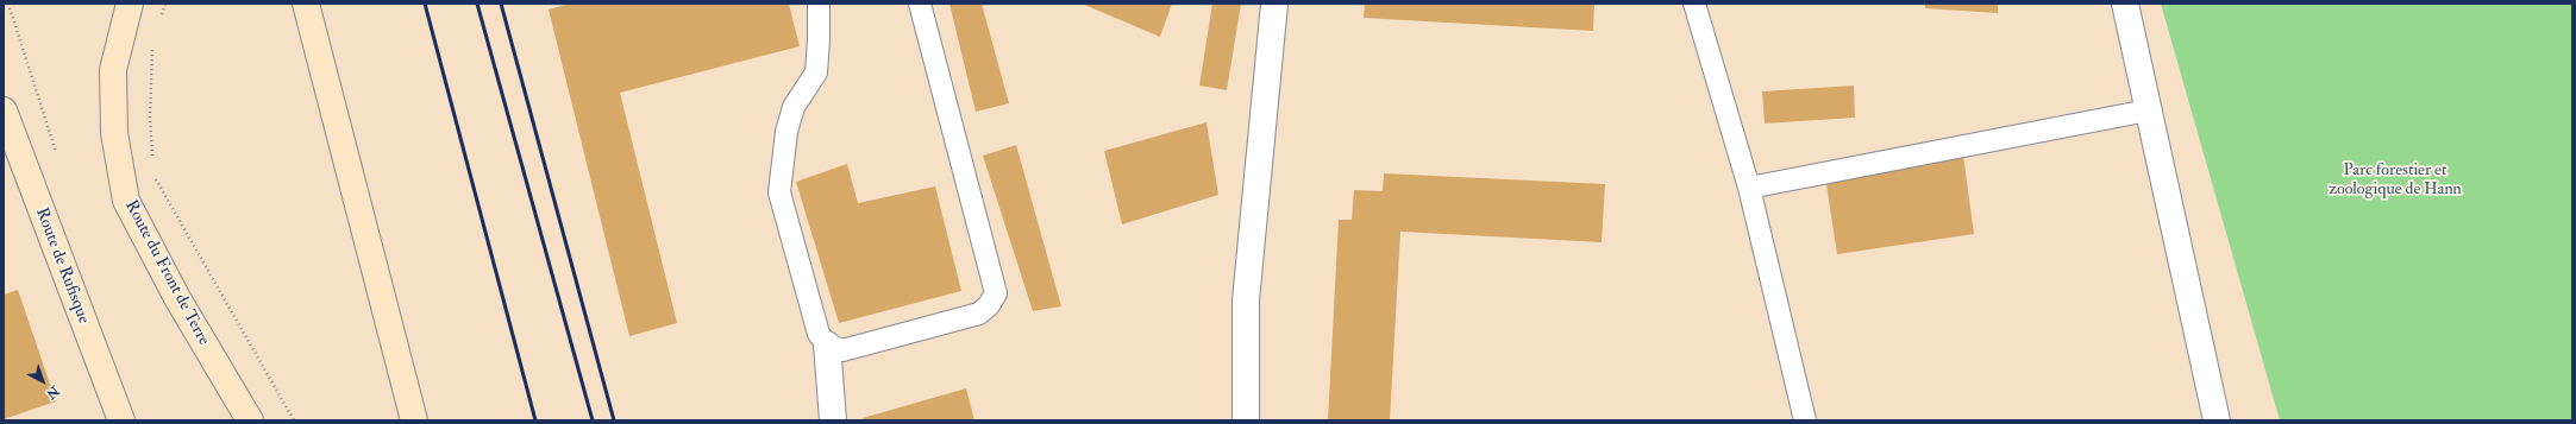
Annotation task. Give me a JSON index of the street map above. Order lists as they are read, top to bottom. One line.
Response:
{"streets":{"main road":["Route de Rufisque","Route du Front de Terre"]},"parks":["Parc forestier et zoologique de Hann"],"north":"bottom right"}
